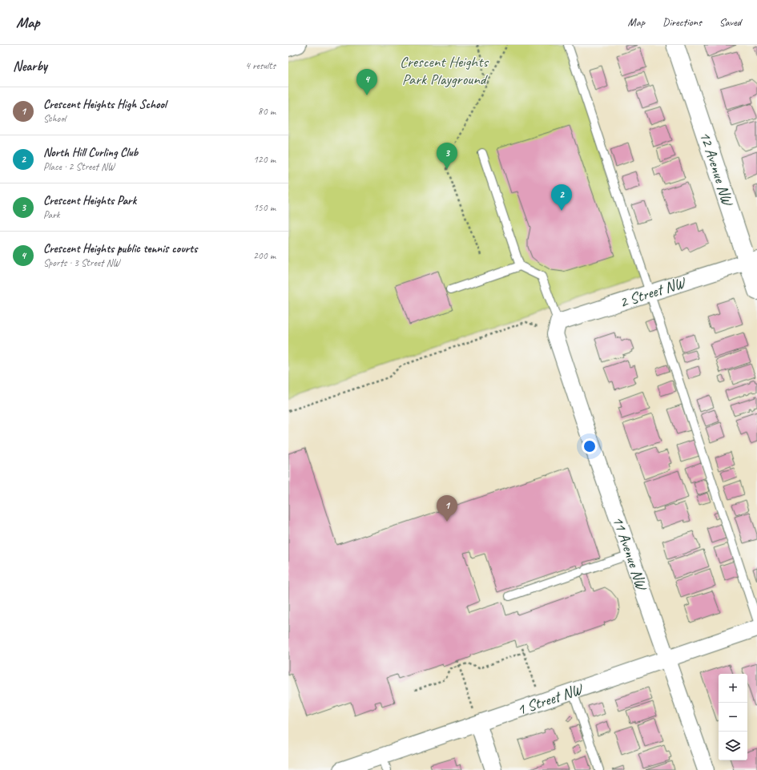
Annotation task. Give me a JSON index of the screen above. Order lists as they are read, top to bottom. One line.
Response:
{"streets":{"street":["12 Avenue NW","2 Street NW","11 Avenue NW","1 Street NW"]},"crossings":[["12 Avenue NW","2 Street NW"],["2 Street NW","11 Avenue NW"],["11 Avenue NW","1 Street NW"]],"parks":["Crescent Heights Park Playground"],"page":{"header":"Map","nav":["Map","Directions","Saved"],"heading":["Nearby","4 results"],"pins":["4","3","2","1"],"list":[{"mark":"1","name":"Crescent Heights High School","note":"School","value":"80 m"},{"mark":"2","name":"North Hill Curling Club","note":"Place · 2 Street NW","value":"120 m"},{"mark":"3","name":"Crescent Heights Park","note":"Park","value":"150 m"},{"mark":"4","name":"Crescent Heights public tennis courts","note":"Sports · 3 Street NW","value":"200 m"}],"map_buttons":["+","−"]}}
